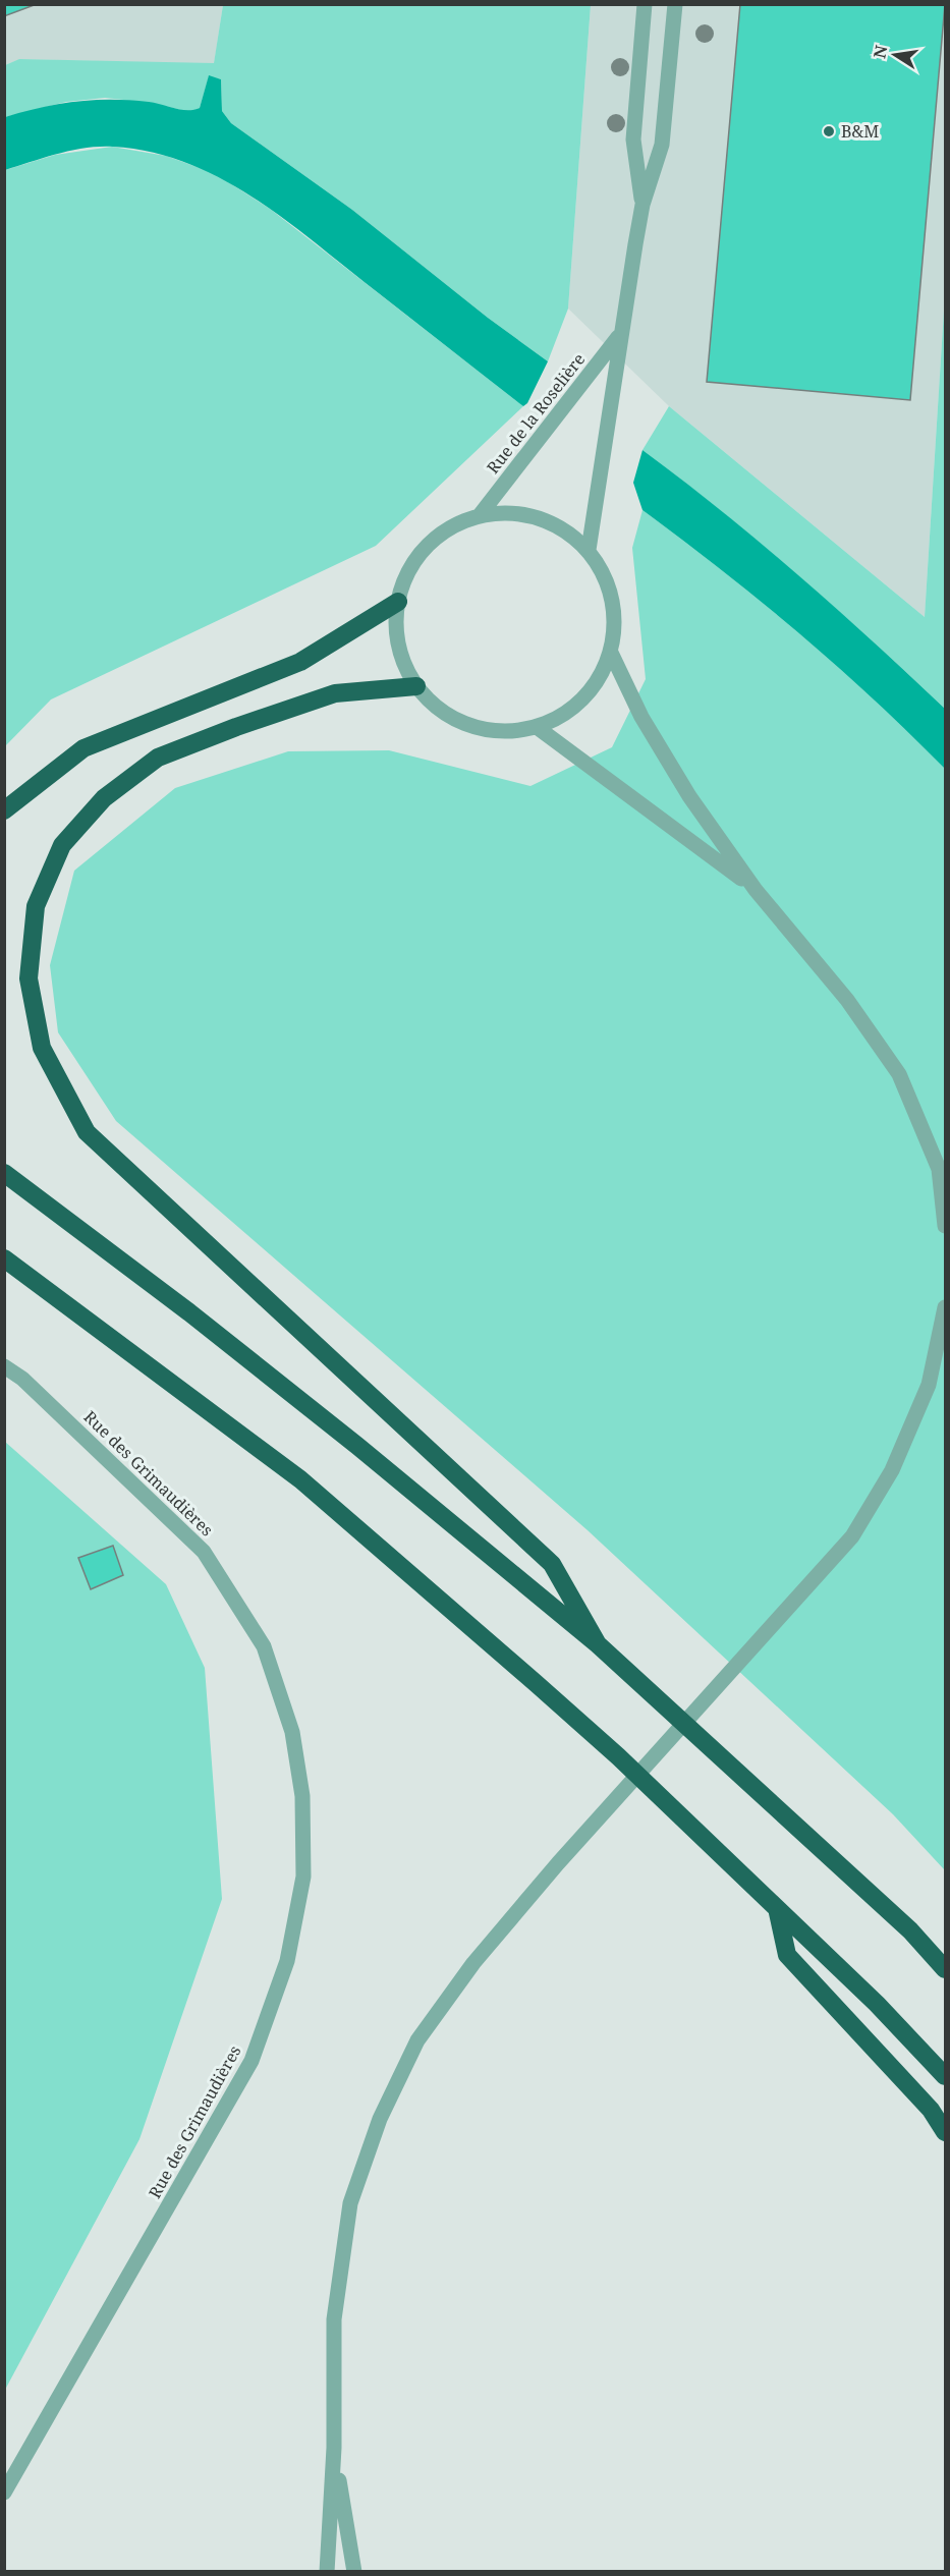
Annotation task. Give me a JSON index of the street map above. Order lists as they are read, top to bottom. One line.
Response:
{"streets":{"street":["Rue de la Roselière","Rue des Grimaudières"]},"places":["B&M"],"north":"left"}
